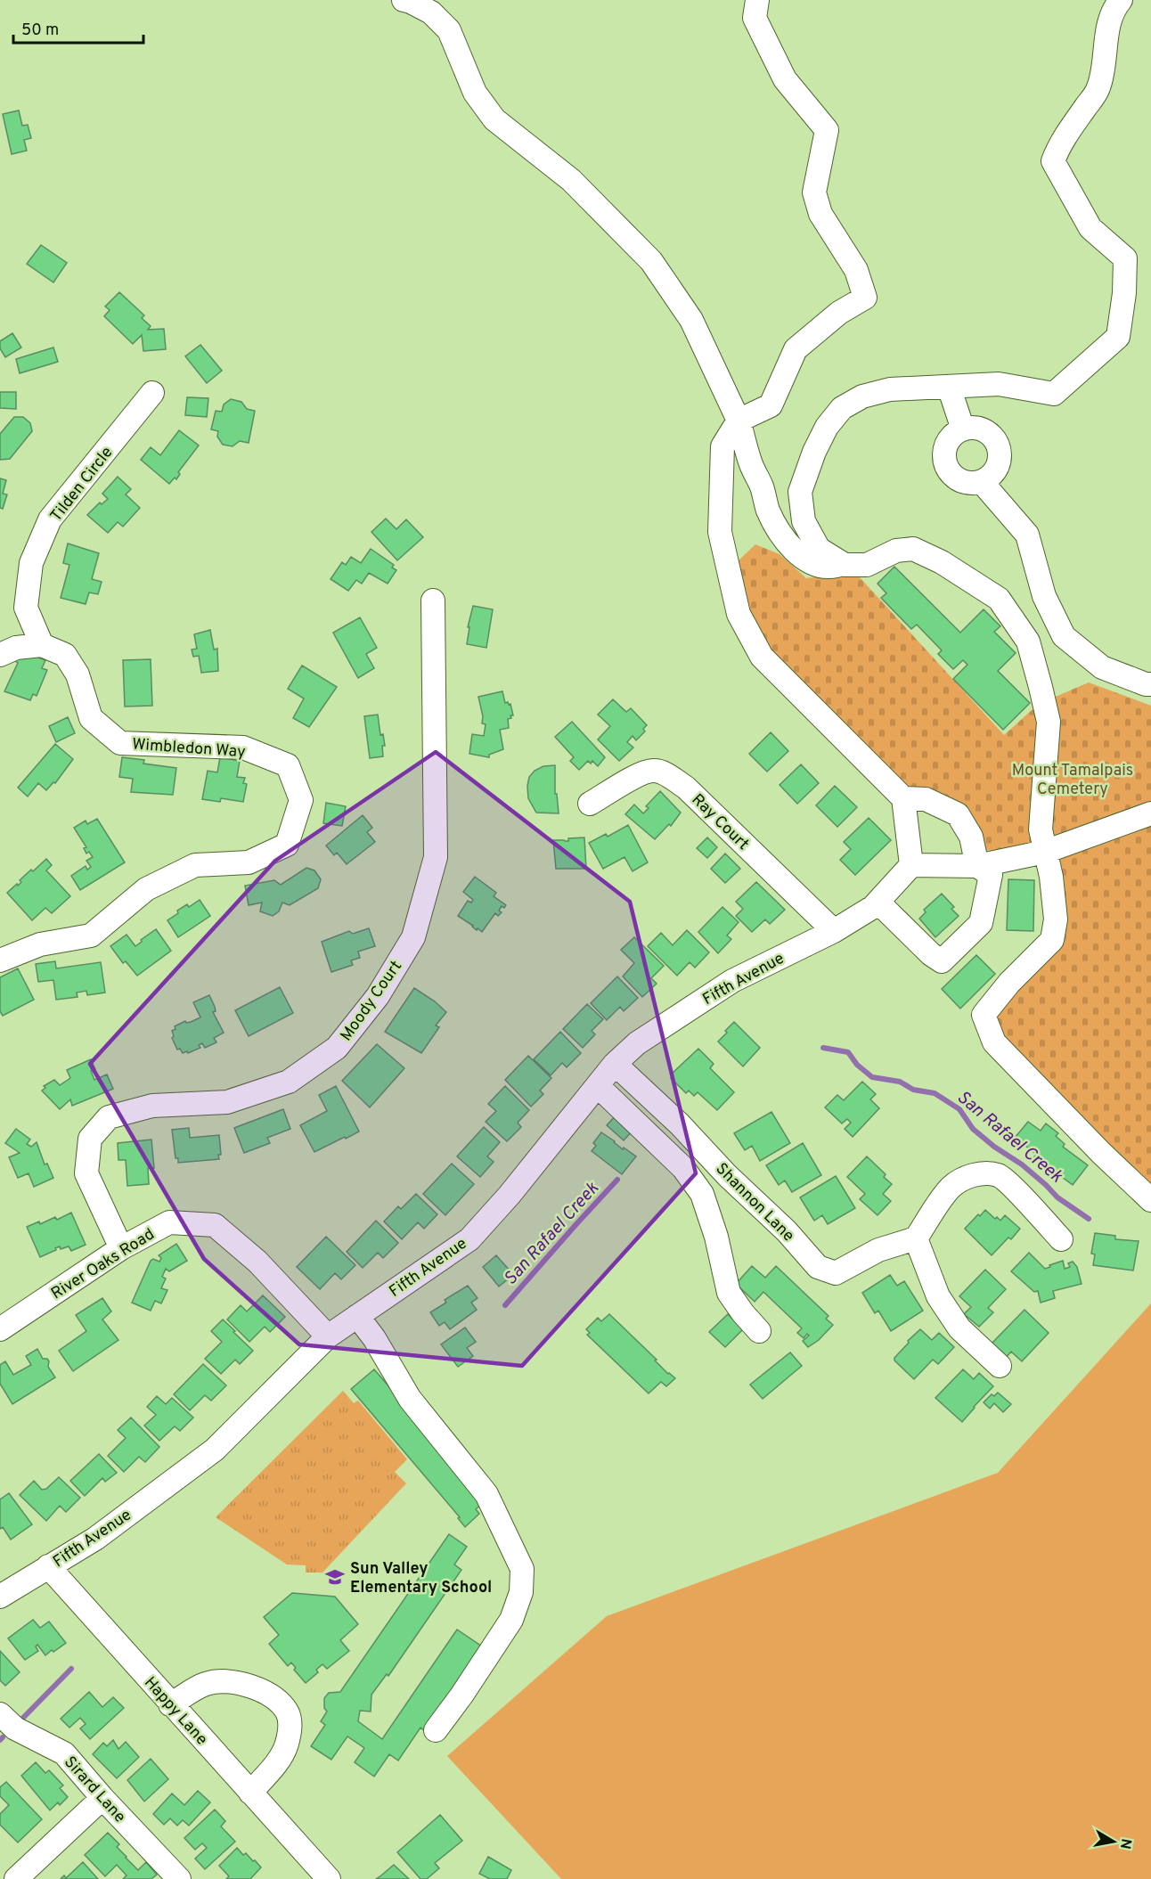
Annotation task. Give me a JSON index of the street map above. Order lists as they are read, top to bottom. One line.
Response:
{"streets":{"street":["Tilden Circle","Wimbledon Way","Ray Court","Fifth Avenue","Moody Court","Shannon Lane","River Oaks Road","Happy Lane","Sirard Lane"]},"crossings":[["Tilden Circle","Wimbledon Way"],["Ray Court","Fifth Avenue"],["Fifth Avenue","Shannon Lane"],["Fifth Avenue","River Oaks Road"],["Fifth Avenue","Happy Lane"],["Moody Court","River Oaks Road"]],"water":["San Rafael Creek"],"parks":["Mount Tamalpais Cemetery"],"places":{"school or university":["Sun Valley Elementary School"]},"scale_bar":"50 m","north":"right"}
